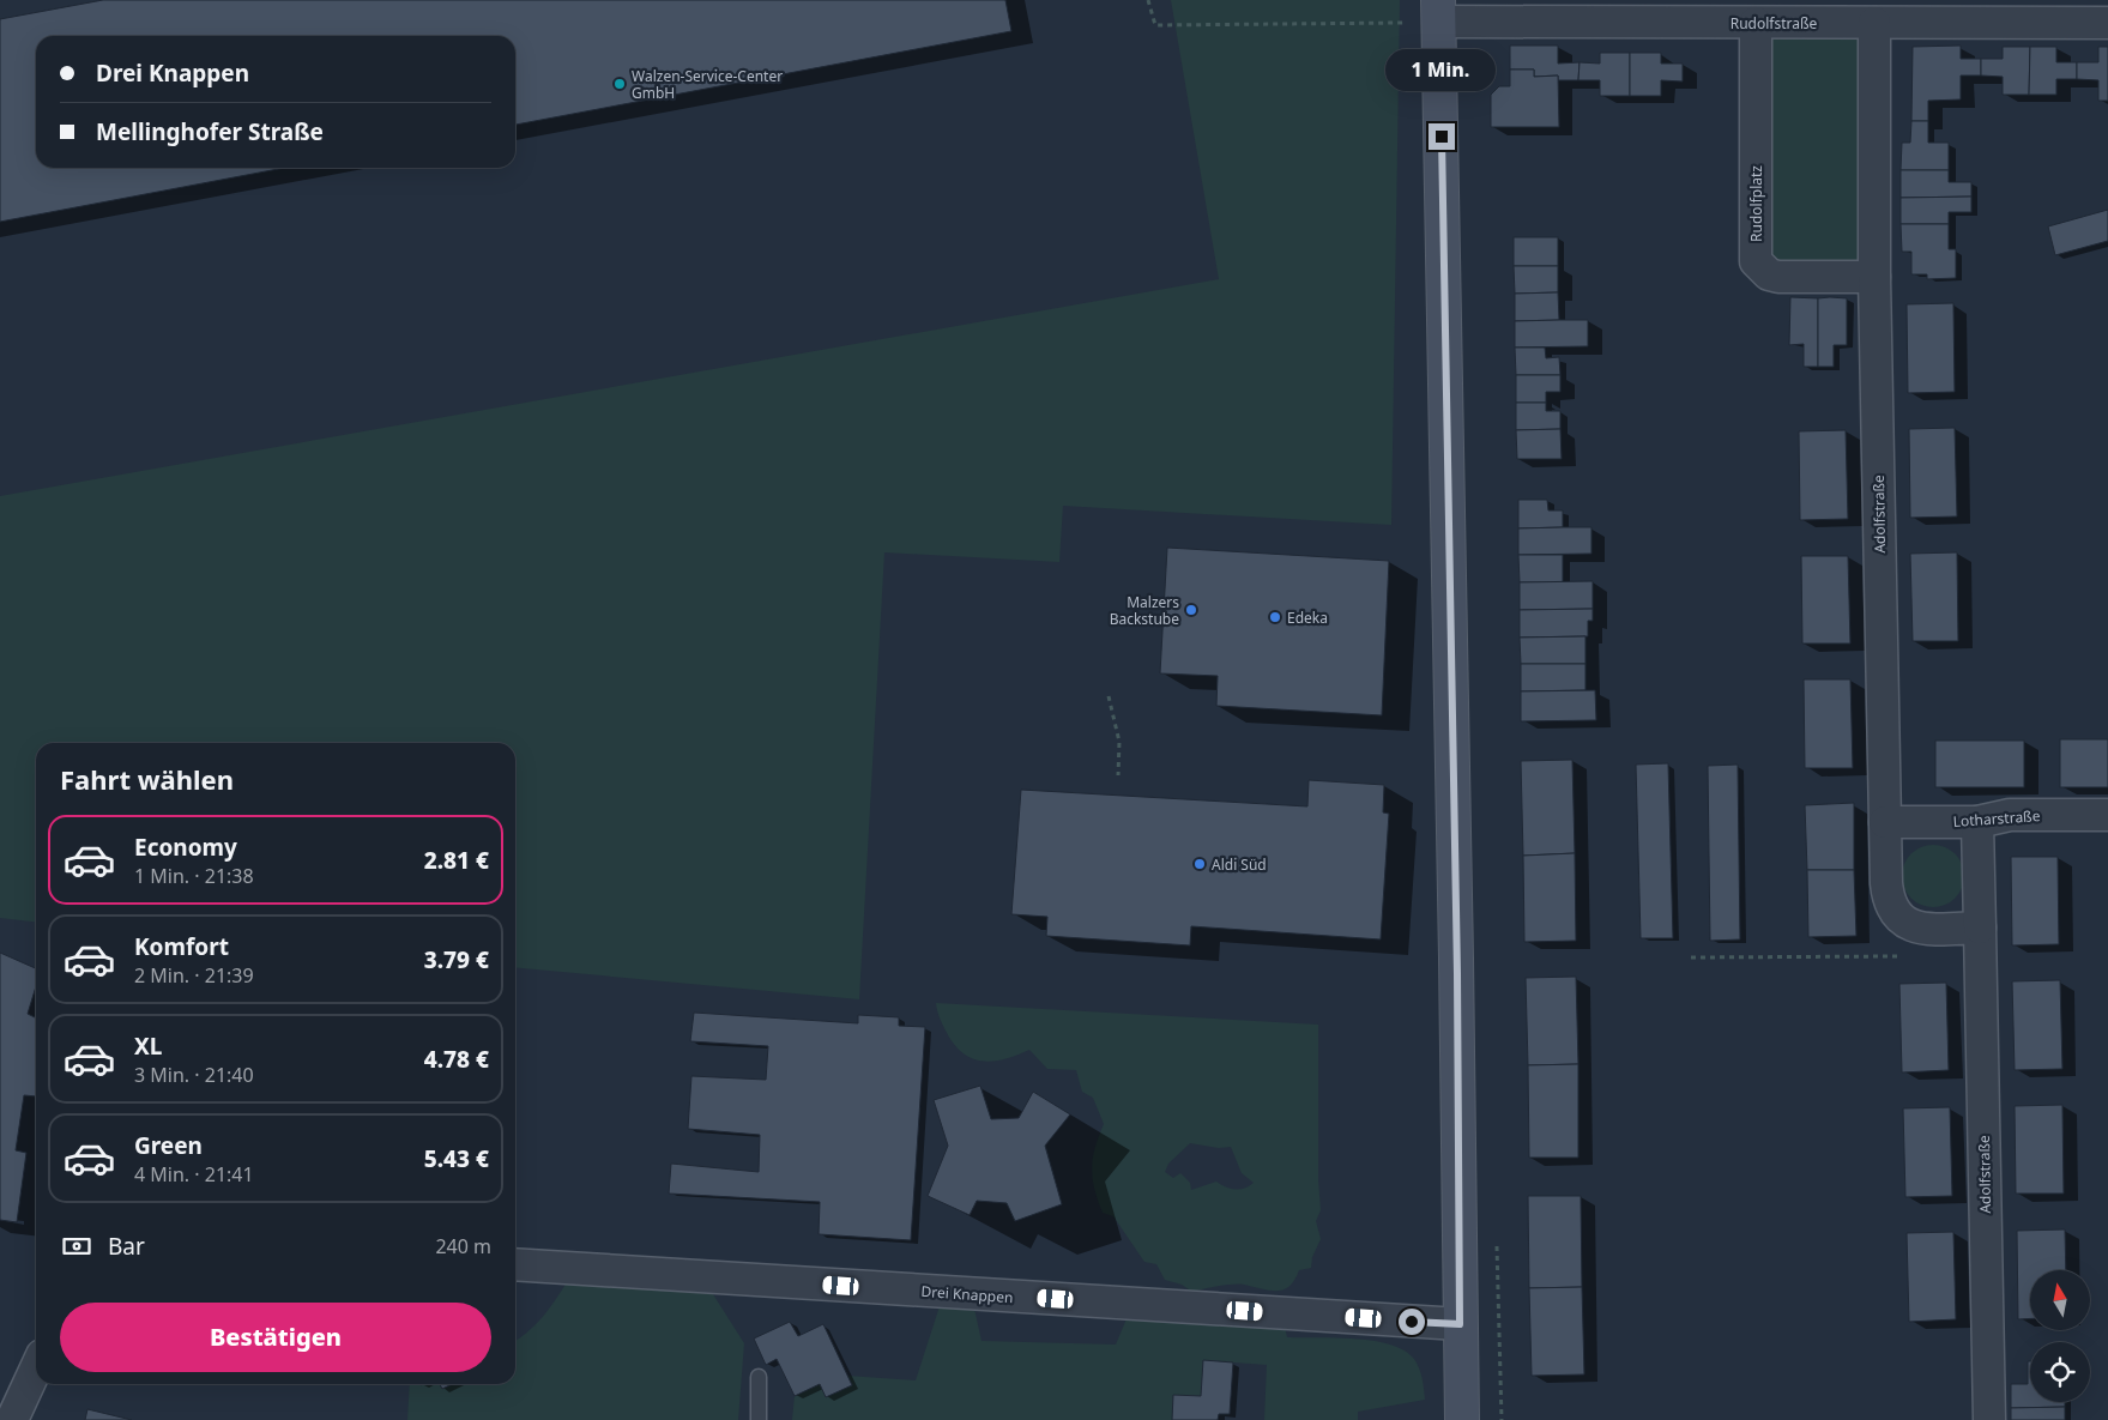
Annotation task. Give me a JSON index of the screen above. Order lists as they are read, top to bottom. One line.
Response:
{"streets":{"street":["Rudolfstraße","Rudolfplatz","Adolfstraße","Lotharstraße","Drei Knappen"]},"crossings":[["Rudolfstraße","Rudolfplatz"],["Rudolfstraße","Adolfstraße"],["Rudolfplatz","Adolfstraße"],["Adolfstraße","Lotharstraße"]],"places":["Walzen-Service-Center GmbH","Malzers Backstube","Edeka","Aldi Süd"],"north":"top","page":{"banner":["Drei Knappen","Mellinghofer Straße"],"bubble":"1 Min.","heading":"Fahrt wählen","list":[{"name":"Economy","note":"1 Min. · 21:38","value":"2.81 €"},{"name":"Komfort","note":"2 Min. · 21:39","value":"3.79 €"},{"name":"XL","note":"3 Min. · 21:40","value":"4.78 €"},{"name":"Green","note":"4 Min. · 21:41","value":"5.43 €"}],"pay":["Bar","240 m"],"buttons":"Bestätigen"}}
